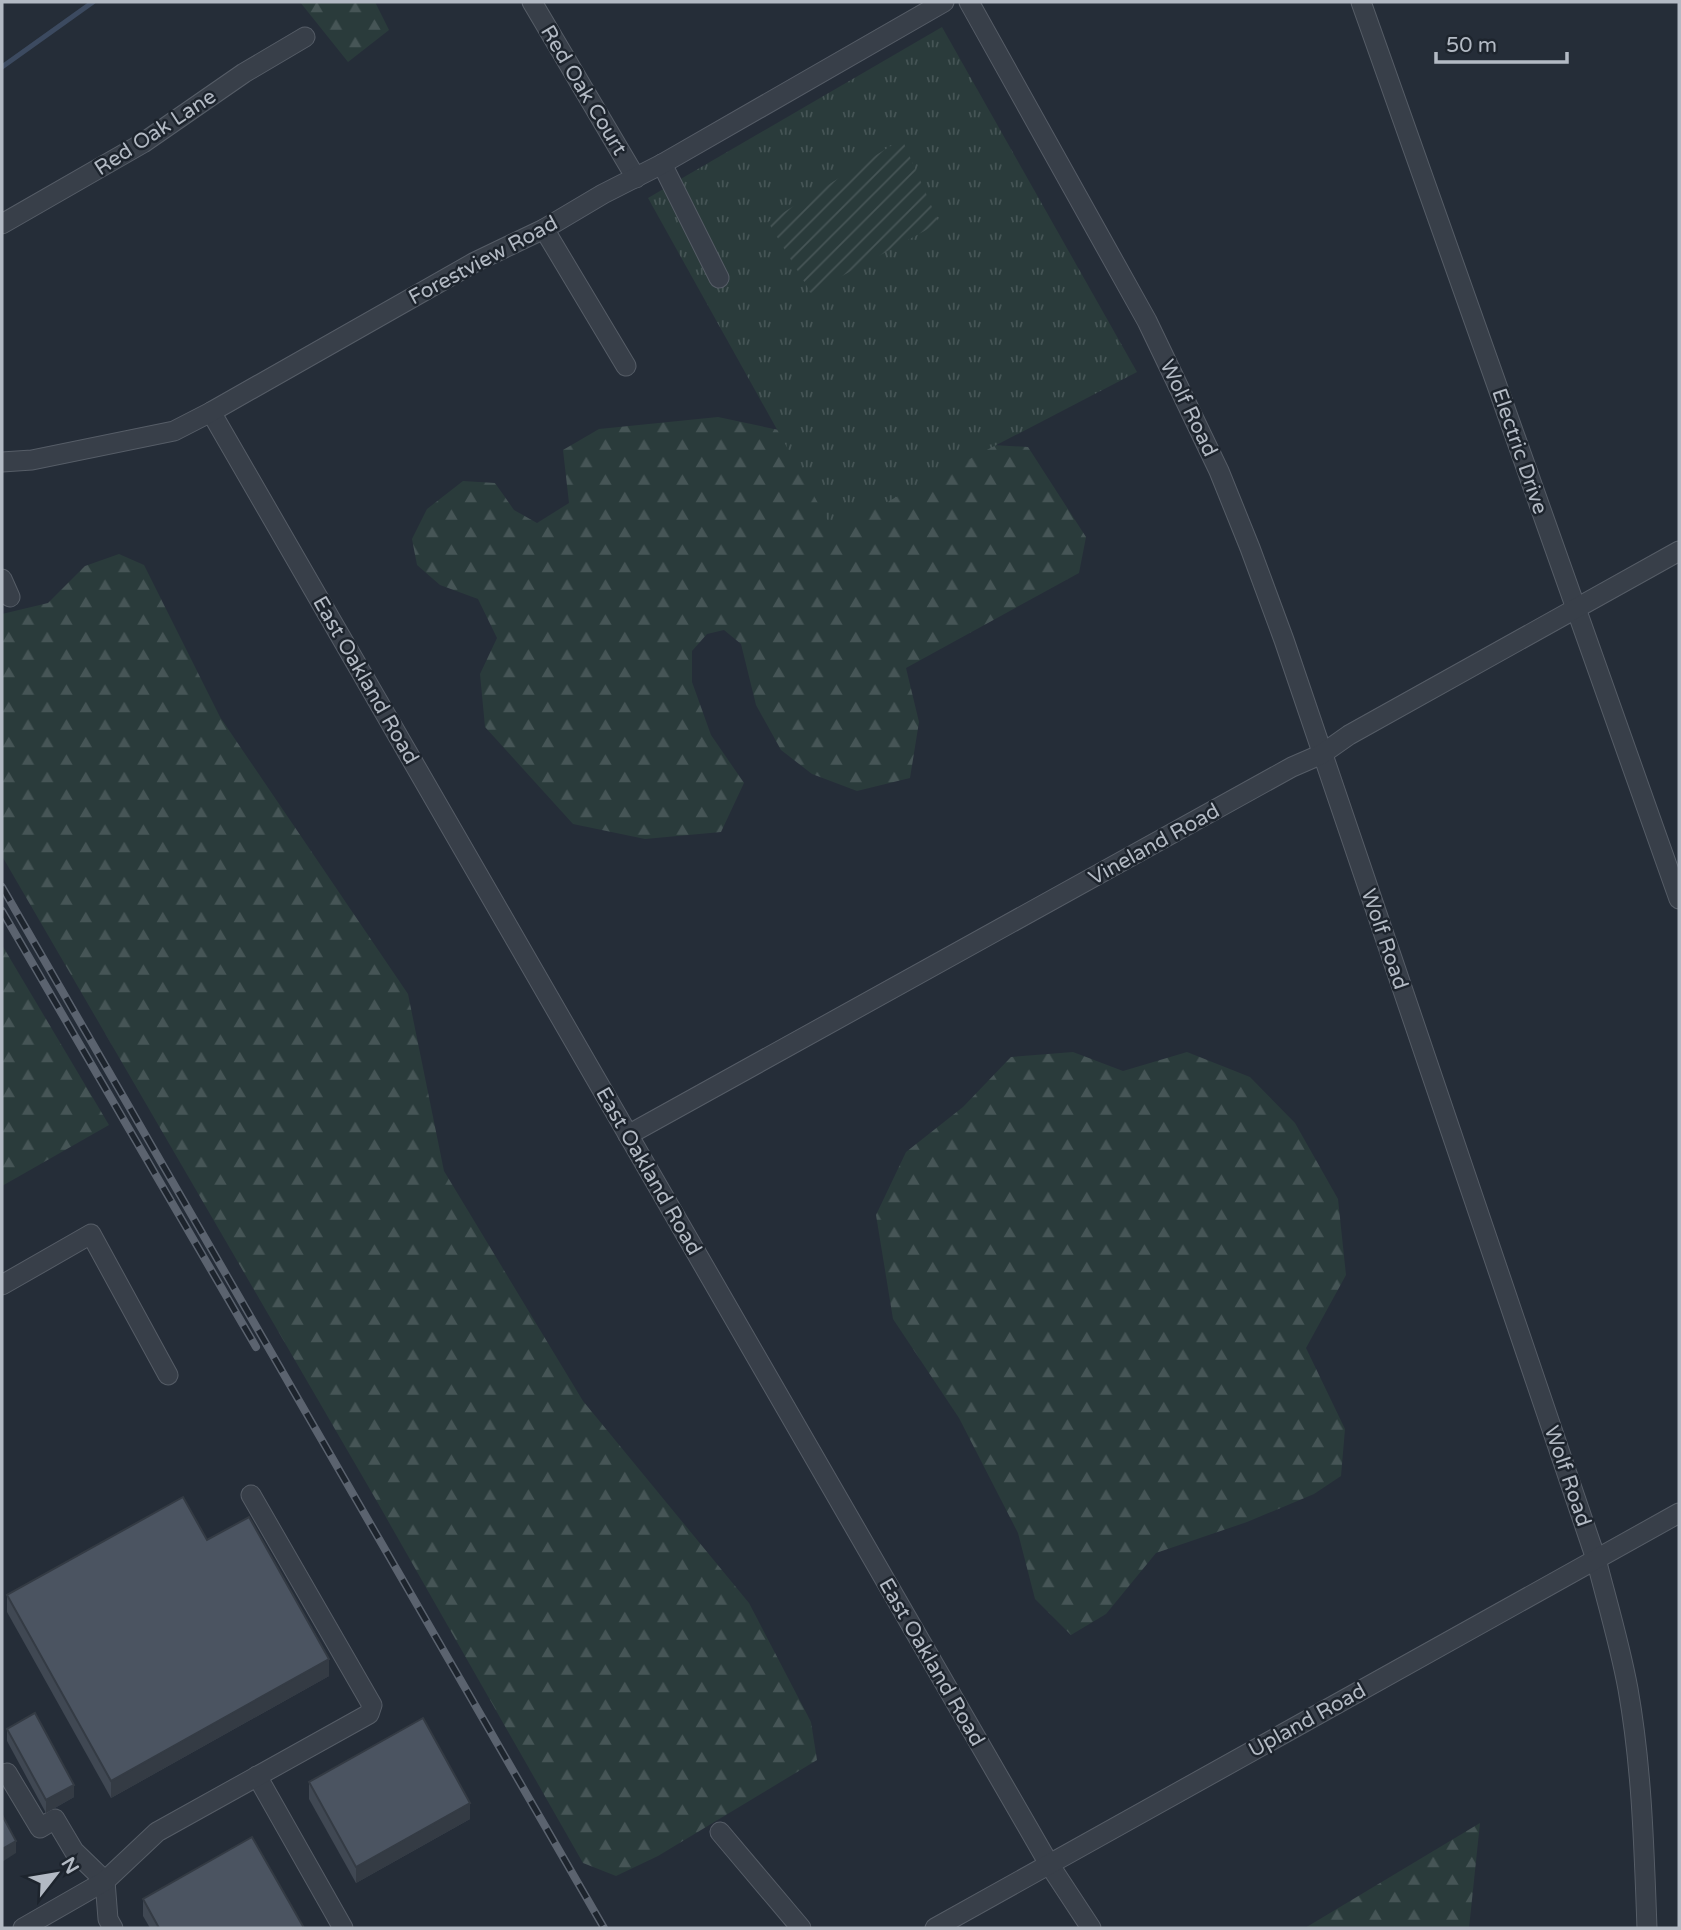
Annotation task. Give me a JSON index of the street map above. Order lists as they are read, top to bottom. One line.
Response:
{"streets":{"street":["Red Oak Court","Red Oak Lane","Forestview Road","Wolf Road","Electric Drive","East Oakland Road","Vineland Road","Upland Road"]},"crossings":[["Red Oak Court","Forestview Road"],["Forestview Road","East Oakland Road"],["Wolf Road","Vineland Road"],["Wolf Road","Upland Road"],["Electric Drive","Vineland Road"],["East Oakland Road","Vineland Road"],["East Oakland Road","Upland Road"]],"scale_bar":"50 m","north":"top right"}
